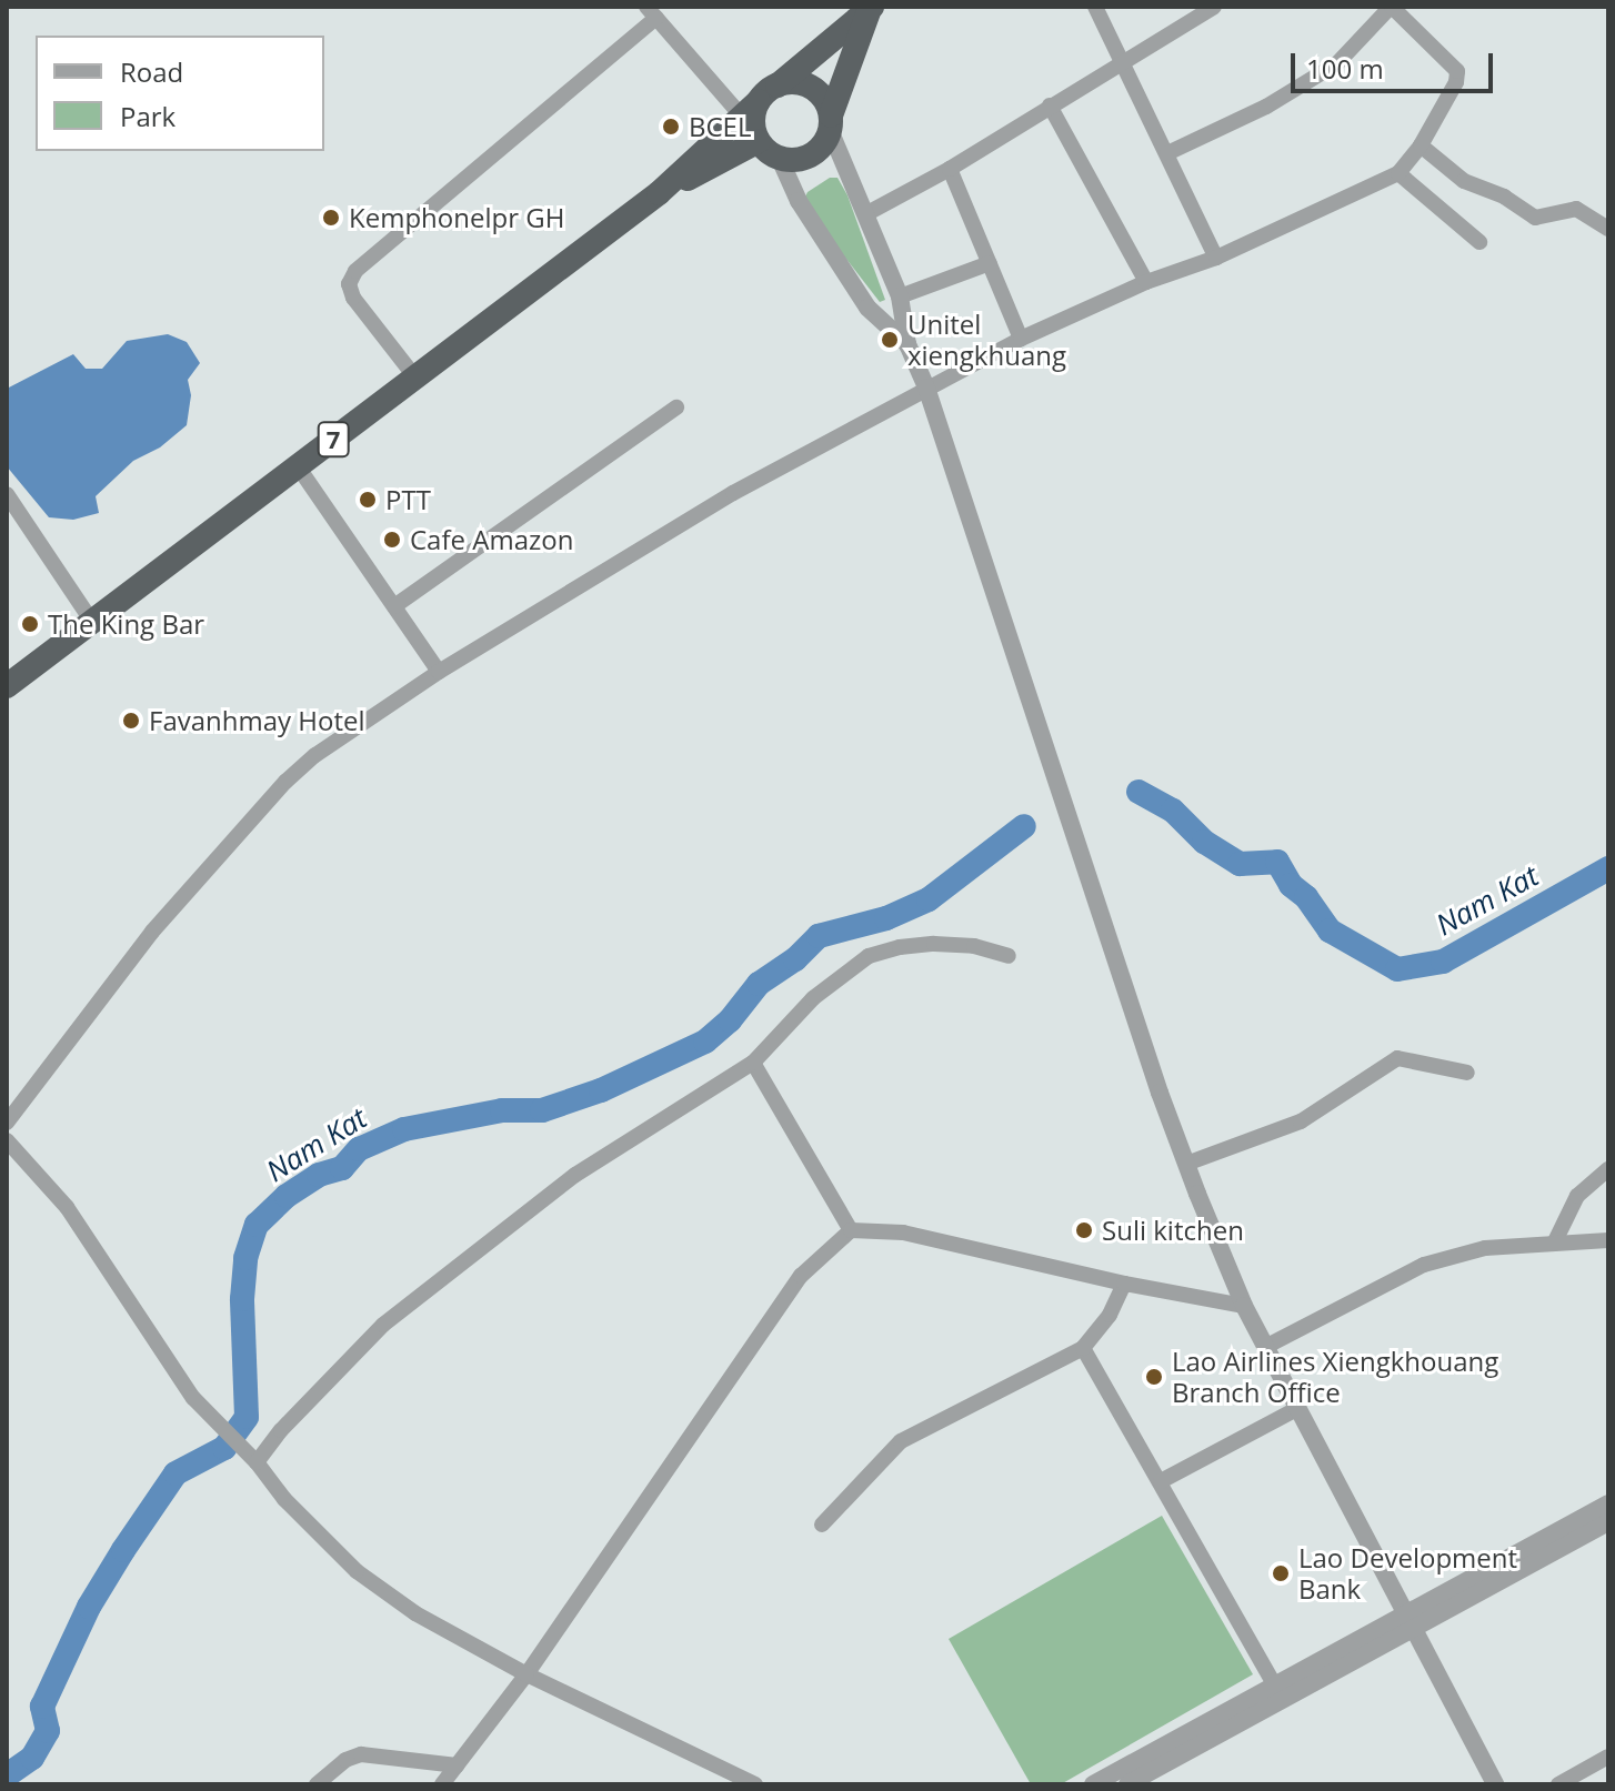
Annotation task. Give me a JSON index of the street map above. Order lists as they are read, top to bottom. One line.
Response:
{"streets":{"highway":["7"]},"water":["Nam Kat"],"places":["BCEL","Kemphonelpr GH","Unitel xiengkhuang","PTT","Cafe Amazon","The King Bar","Favanhmay Hotel","Suli kitchen","Lao Airlines Xiengkhouang Branch Office","Lao Development Bank"],"legend":["Road","Park"],"scale_bar":"100 m"}
